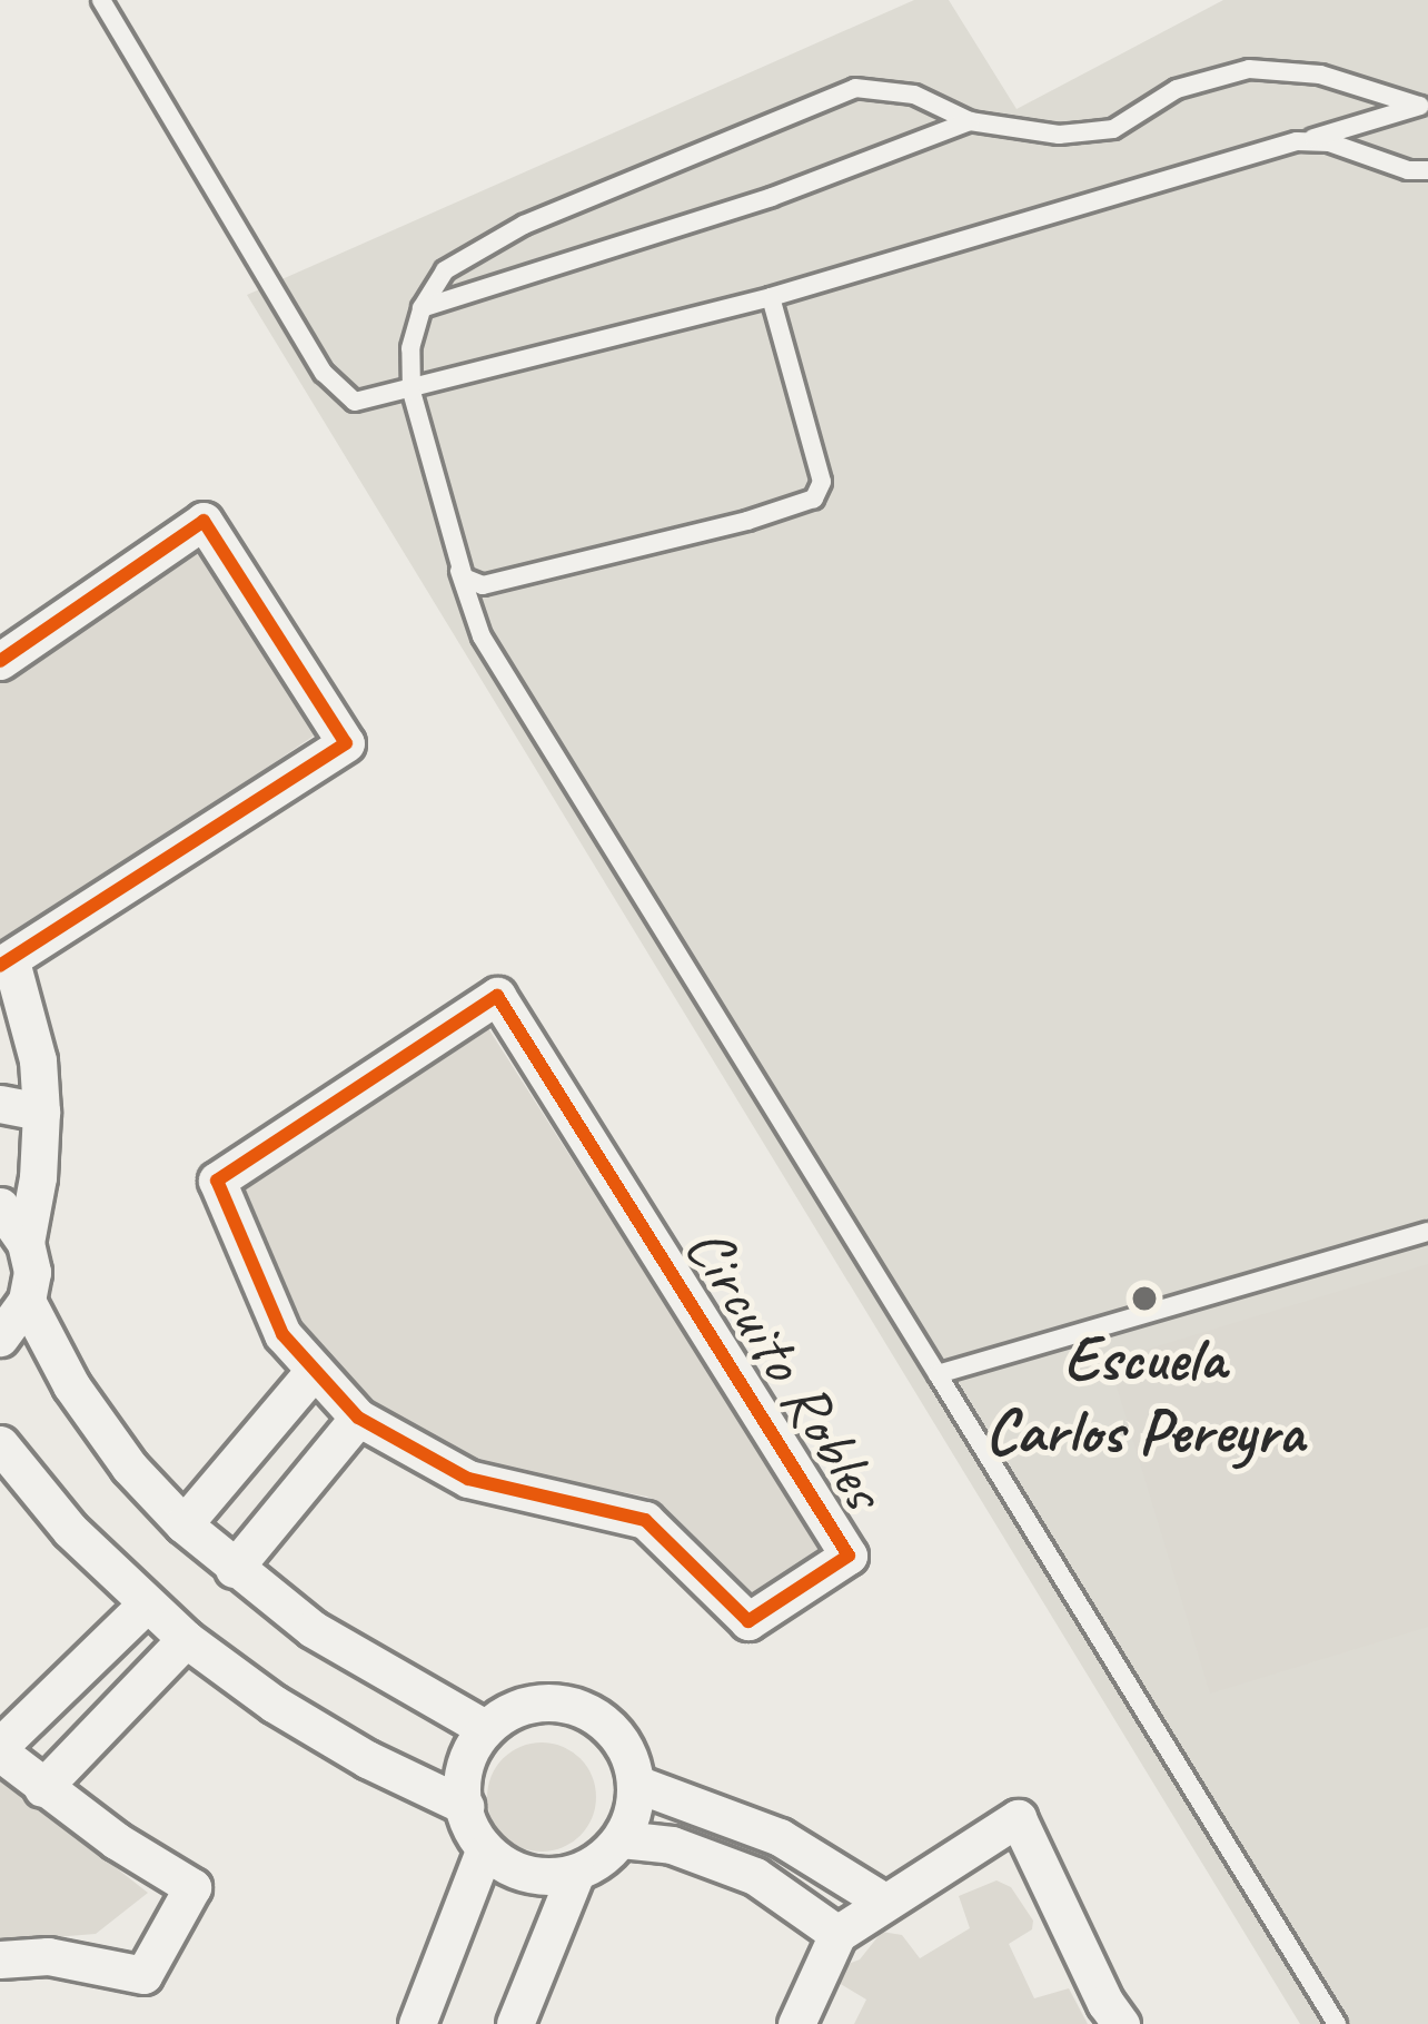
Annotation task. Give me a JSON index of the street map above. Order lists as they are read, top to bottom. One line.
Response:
{"streets":{"street":["Circuito Robles"]},"places":["Escuela Carlos Pereyra"]}
